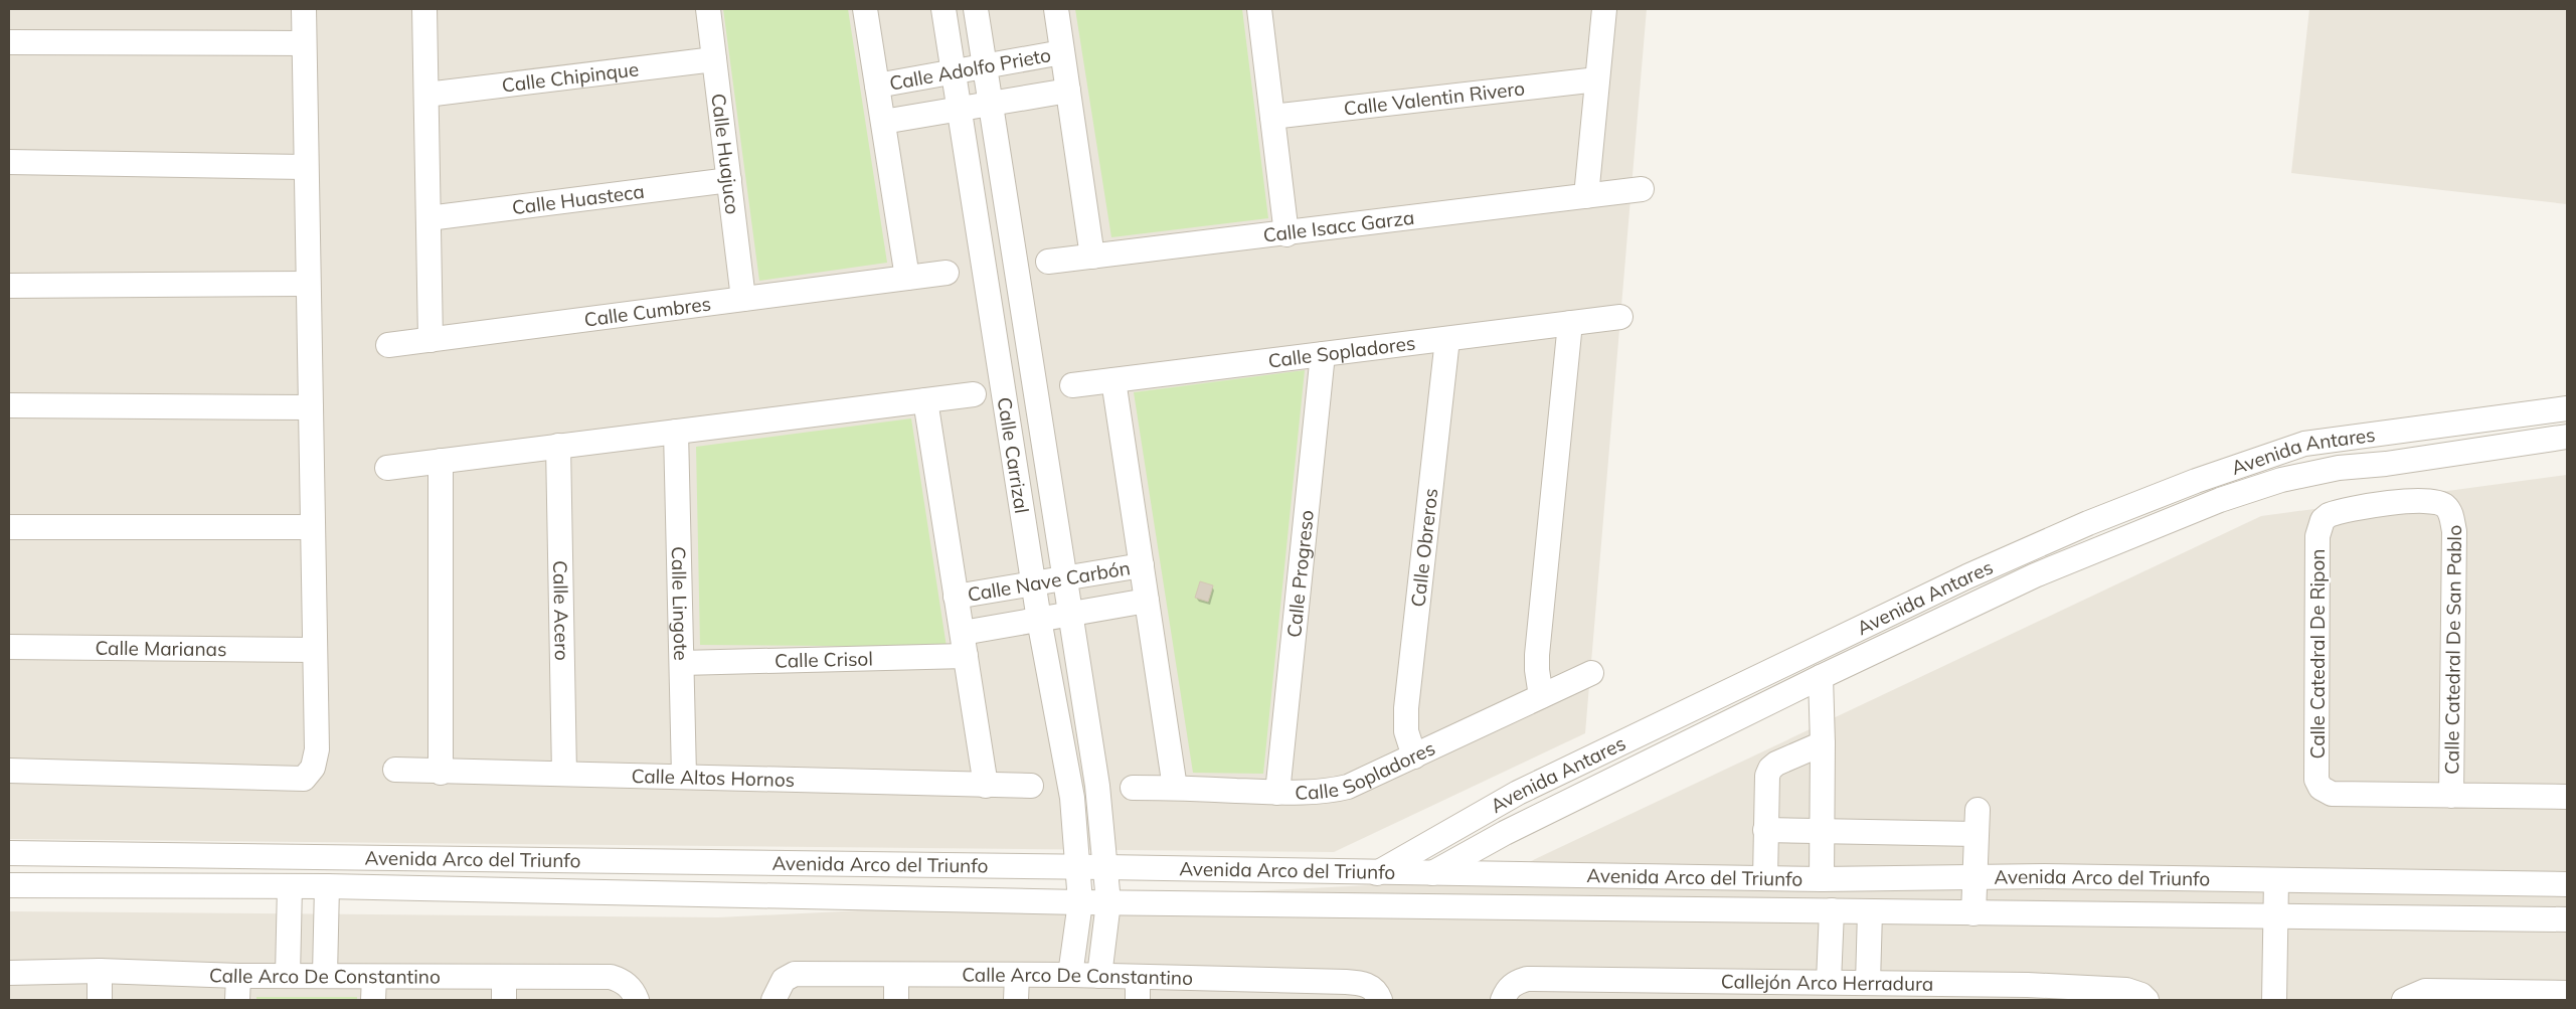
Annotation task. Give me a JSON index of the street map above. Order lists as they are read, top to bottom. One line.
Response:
{"streets":{"street":["Calle Adolfo Prieto","Calle Chipinque","Calle Valentin Rivero","Calle Huajuco","Calle Huasteca","Calle Isacc Garza","Calle Cumbres","Calle Sopladores","Avenida Antares","Calle Carrizal","Calle Obreros","Calle Progreso","Calle Nave Carbón","Calle Lingote","Calle Acero","Calle Marianas","Calle Catedral De San Pablo","Calle Catedral De Ripon","Calle Crisol","Calle Altos Hornos","Avenida Arco del Triunfo","Calle Arco De Constantino","Callejón Arco Herradura"]},"crossings":[["Calle Adolfo Prieto","Calle Carrizal"],["Calle Chipinque","Calle Huajuco"],["Calle Huajuco","Calle Huasteca"],["Calle Huajuco","Calle Cumbres"],["Calle Sopladores","Calle Obreros"],["Calle Sopladores","Calle Progreso"],["Avenida Antares","Avenida Arco del Triunfo"],["Calle Carrizal","Calle Nave Carbón"],["Calle Carrizal","Avenida Arco del Triunfo"],["Calle Carrizal","Calle Arco De Constantino"],["Calle Nave Carbón","Calle Crisol"],["Calle Lingote","Calle Crisol"],["Calle Lingote","Calle Altos Hornos"],["Calle Acero","Calle Altos Hornos"],["Calle Catedral De San Pablo","Calle Catedral De Ripon"]]}
